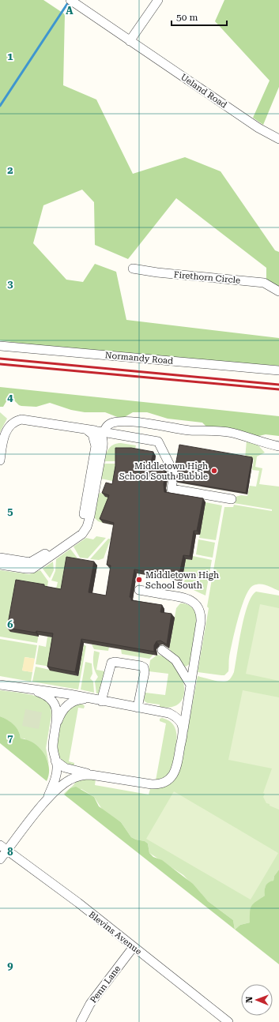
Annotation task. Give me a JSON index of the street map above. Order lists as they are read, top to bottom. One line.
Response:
{"streets":{"street":["Ueland Road","Firethorn Circle","Normandy Road","Blevins Avenue","Penn Lane"]},"crossings":[["Blevins Avenue","Penn Lane"]],"places":["Middletown High School South Bubble","Middletown High School South"],"scale_bar":"50 m","north":"left","grid":{"columns":["A"],"rows":["1","2","3","4","5","6","7","8","9"]}}
